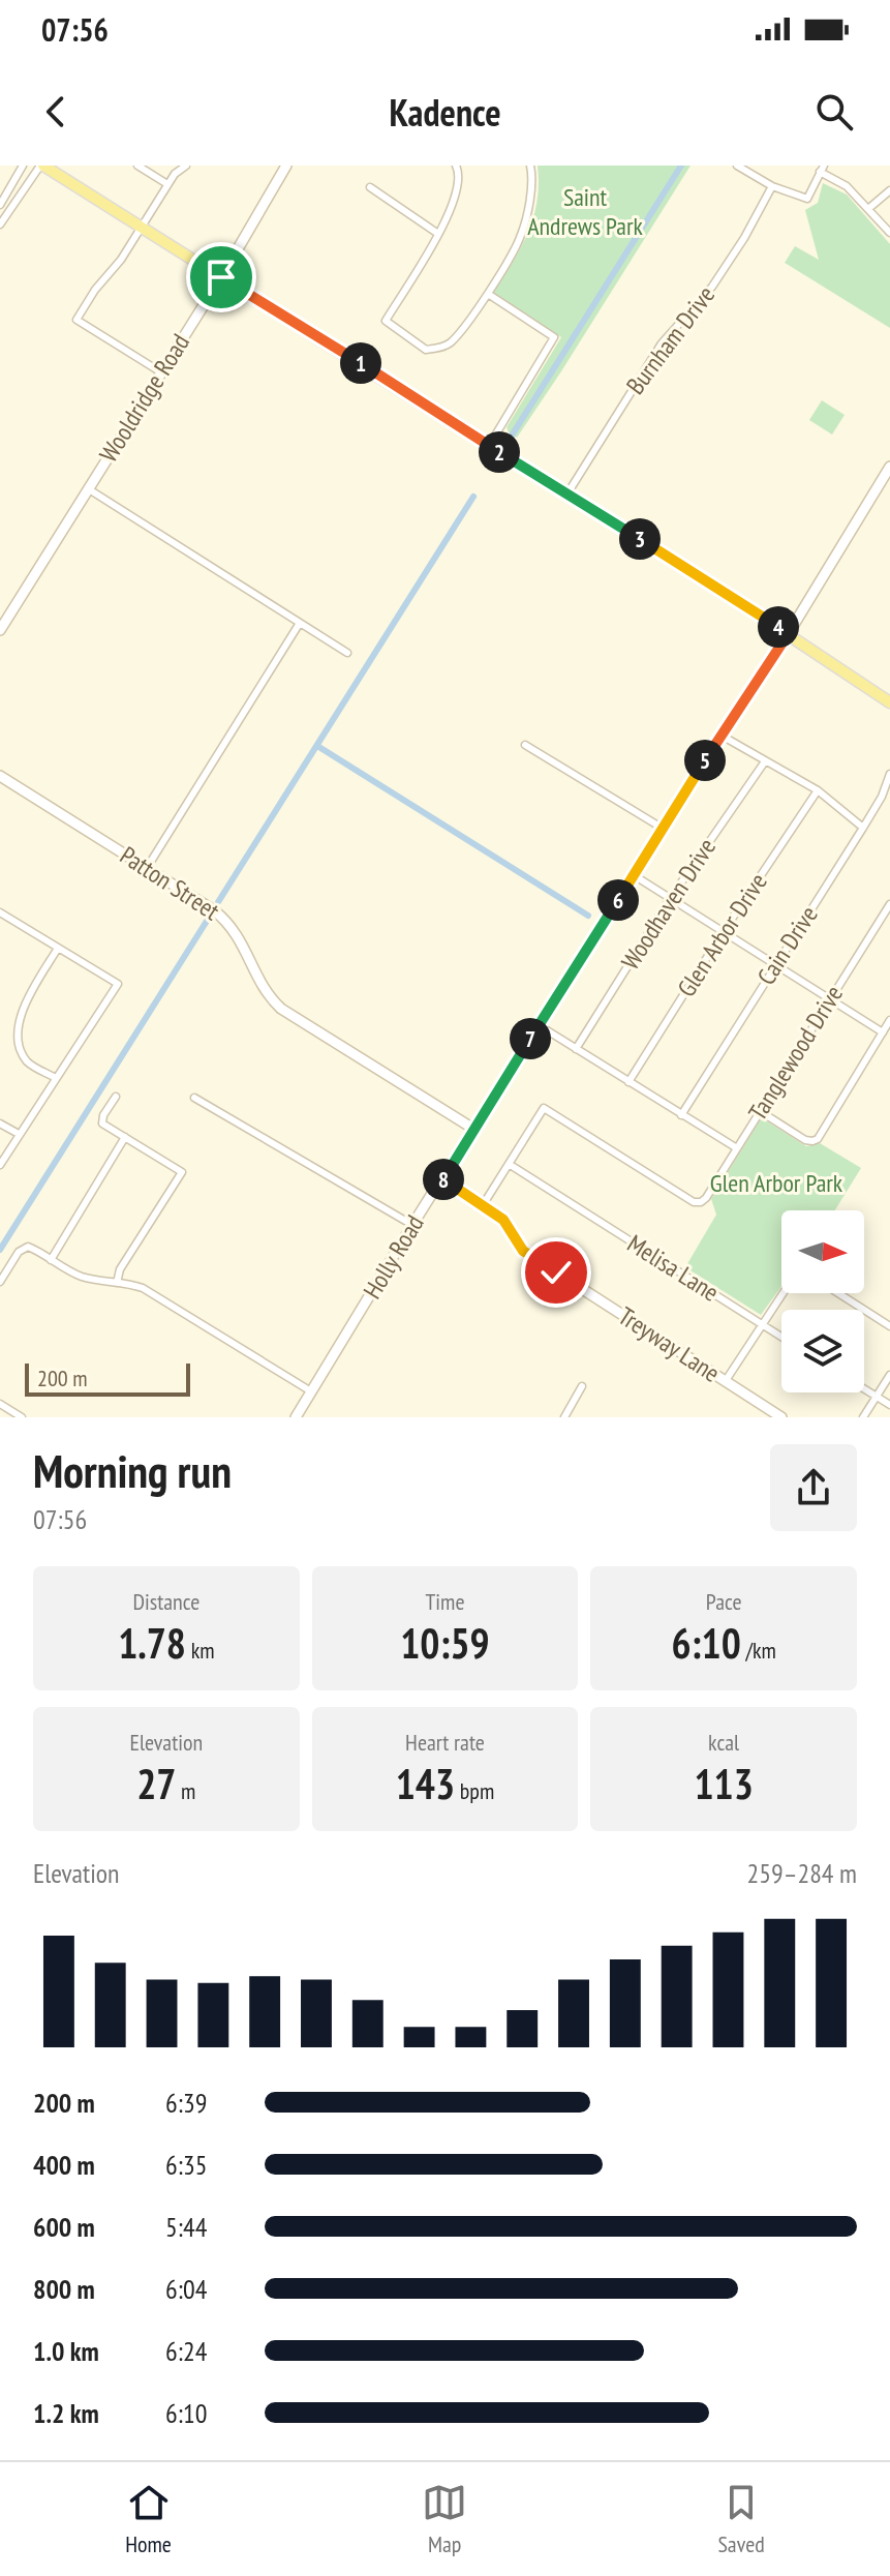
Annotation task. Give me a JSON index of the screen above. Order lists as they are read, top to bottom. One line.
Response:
{"streets":{"main road":["Wooldridge Road","Patton Street","Holly Road","Treyway Lane"],"street":["Burnham Drive","Woodhaven Drive","Glen Arbor Drive","Cain Drive","Tanglewood Drive","Melisa Lane"]},"crossings":[["Patton Street","Holly Road"],["Tanglewood Drive","Melisa Lane"],["Holly Road","Treyway Lane"]],"parks":["Saint Andrews Park","Glen Arbor Park"],"scale_bar":"200 m","north":"right","page":{"status":"07:56","header":"Kadence","pins":["1","2","3","4","5","6","7","8"],"scale":"200 m","heading":["Morning run","07:56"],"stats":[["Distance","1.78 km"],["Time","10:59"],["Pace","6:10 /km"],["Elevation","27 m"],["Heart rate","143 bpm"],["kcal","113"]],"chart":["Elevation","259–284 m"],"list":[{"name":"200 m","note":"6:39"},{"name":"400 m","note":"6:35"},{"name":"600 m","note":"5:44"},{"name":"800 m","note":"6:04"},{"name":"1.0 km","note":"6:24"},{"name":"1.2 km","note":"6:10"}],"tabs":["Home","Map","Saved"]}}
